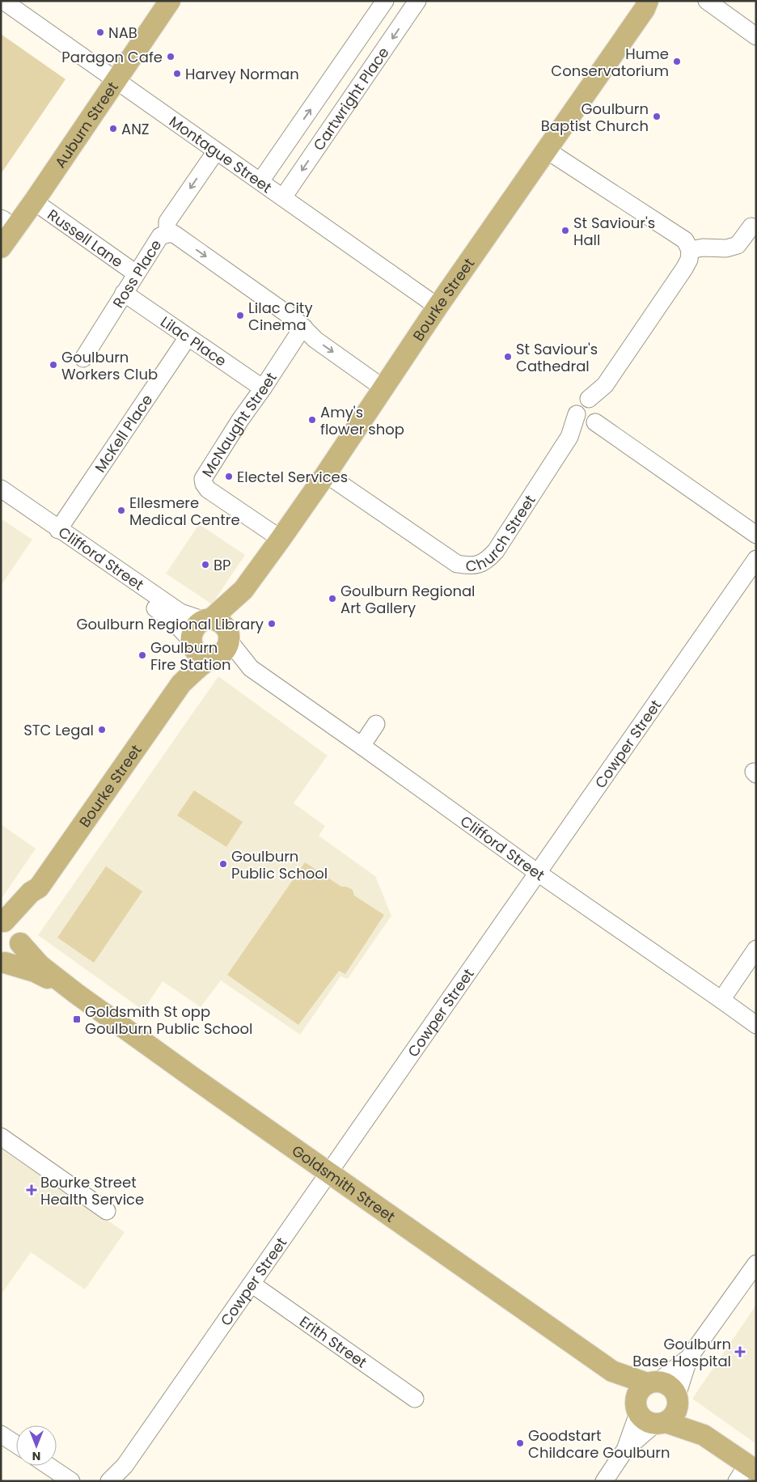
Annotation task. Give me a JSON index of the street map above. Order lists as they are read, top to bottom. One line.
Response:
{"streets":{"main road":["Auburn Street","Bourke Street","Goldsmith Street"],"street":["Cartwright Place","Montague Street","Russell Lane","Ross Place","Lilac Place","McNaught Street","McKell Place","Church Street","Clifford Street","Cowper Street","Erith Street"]},"crossings":[["Cartwright Place","Montague Street"],["Auburn Street","Montague Street"],["Auburn Street","Russell Lane"],["Montague Street","Ross Place"],["Montague Street","Bourke Street"],["Russell Lane","Ross Place"],["Ross Place","Lilac Place"],["Bourke Street","McNaught Street"],["Bourke Street","Church Street"],["Bourke Street","Clifford Street"],["Bourke Street","Goldsmith Street"],["Lilac Place","McNaught Street"],["Lilac Place","McKell Place"],["McKell Place","Clifford Street"],["Clifford Street","Cowper Street"],["Cowper Street","Goldsmith Street"],["Cowper Street","Erith Street"]],"one_way":["Ross Place"],"places":{"other":["NAB","Paragon Cafe","Hume Conservatorium","Harvey Norman","Goulburn Baptist Church","ANZ","St Saviour's Hall","Lilac City Cinema","St Saviour's Cathedral","Goulburn Workers Club","Amy's flower shop","Electel Services","Ellesmere Medical Centre","BP","Goulburn Regional Art Gallery","Goulburn Regional Library","Goulburn Fire Station","STC Legal","Goulburn Public School","Goodstart Childcare Goulburn"],"transit":["Goldsmith St opp Goulburn Public School"],"health":["Bourke Street Health Service","Goulburn Base Hospital"]},"north":"bottom"}
